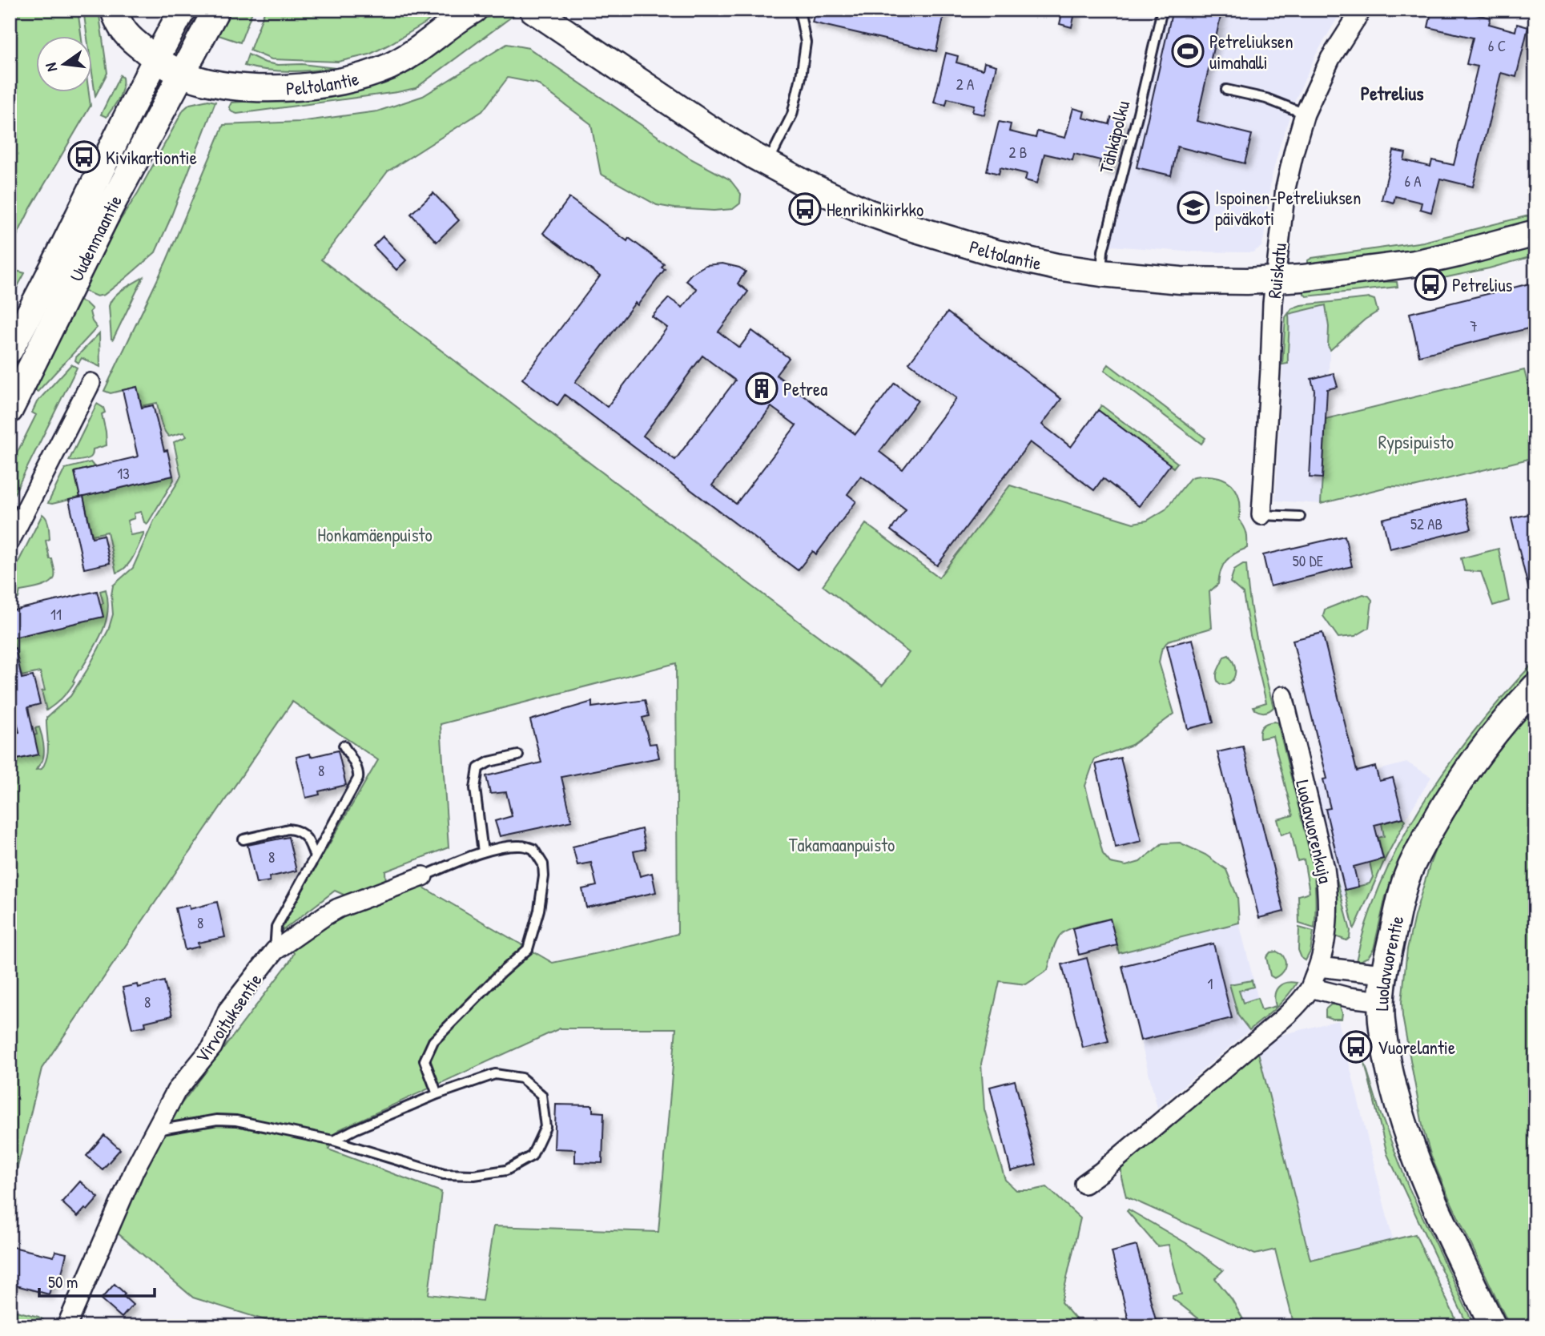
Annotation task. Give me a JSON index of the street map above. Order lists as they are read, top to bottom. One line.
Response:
{"streets":{"street":["Peltolantie","Uudenmaantie","Ruiskatu","Luolavuorenkuja","Luolavuorentie","Virvoituksentie"],"lane":["Tähkäpolku"]},"crossings":[["Peltolantie","Tähkäpolku"],["Peltolantie","Uudenmaantie"],["Peltolantie","Ruiskatu"]],"districts":["Petrelius"],"parks":["Rypsipuisto","Honkamäenpuisto","Takamaanpuisto"],"places":{"sports":["Petreliuksen uimahalli"],"bus stop":["Kivikartiontie","Henrikinkirkko","Petrelius","Vuorelantie"],"school or university":["Ispoinen-Petreliuksen päiväkoti"],"building":["Petrea"]},"house_numbers":["6 C","2 A","2 B","6 A","7","13","52 AB","50 DE","11","8","8","8","1","8"],"scale_bar":"50 m","north":"left"}
